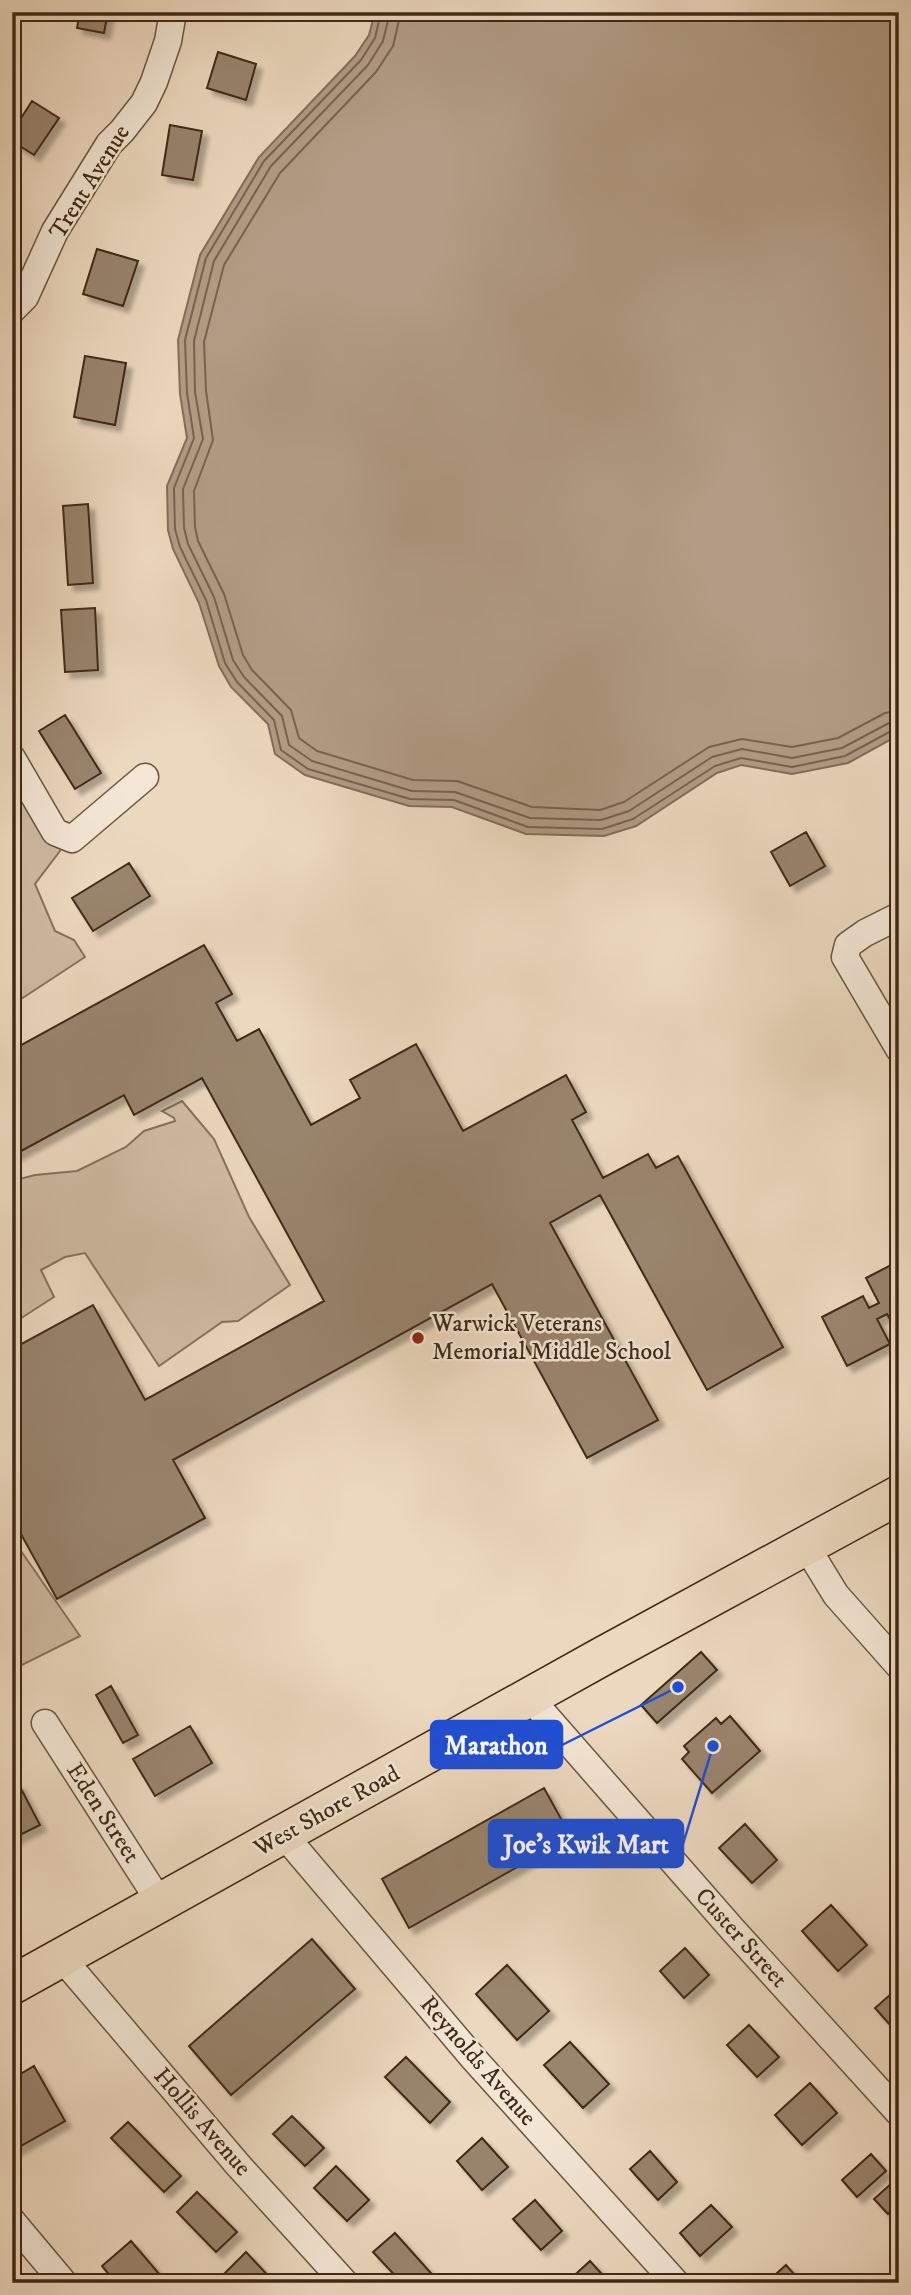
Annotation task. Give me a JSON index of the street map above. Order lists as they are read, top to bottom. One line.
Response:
{"streets":{"main road":["West Shore Road"],"street":["Trent Avenue","Eden Street","Custer Street","Reynolds Avenue","Hollis Avenue"]},"crossings":[["West Shore Road","Eden Street"],["West Shore Road","Custer Street"],["West Shore Road","Reynolds Avenue"],["West Shore Road","Hollis Avenue"]],"places":["Warwick Veterans Memorial Middle School","Marathon","Joe's Kwik Mart"]}
